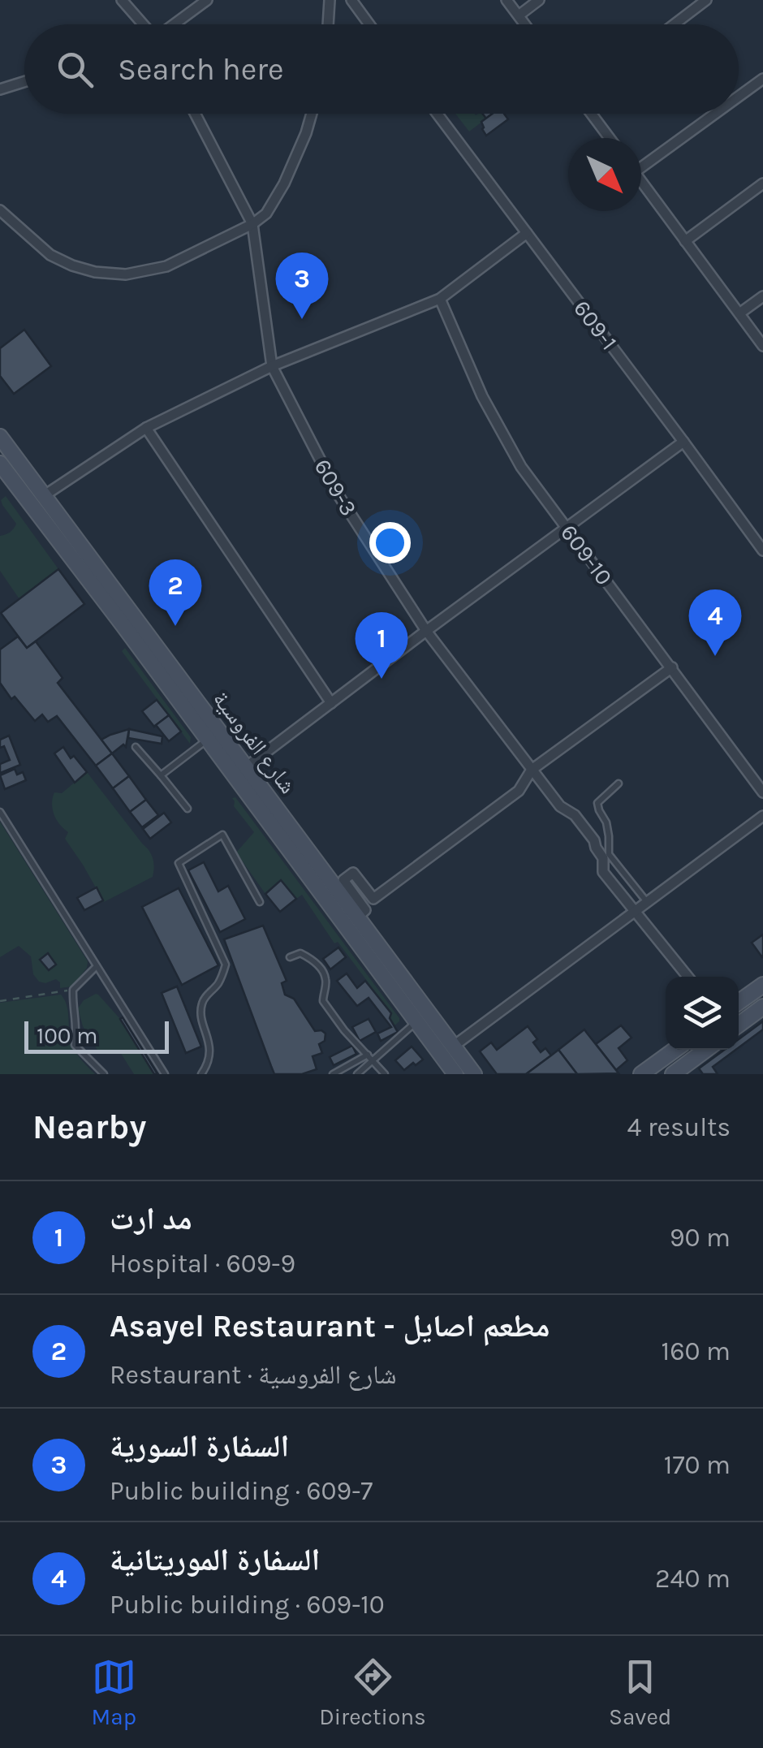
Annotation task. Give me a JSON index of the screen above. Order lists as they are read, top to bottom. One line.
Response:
{"streets":{"street":["609-1","609-3","609-10","شارع الفروسية"]},"scale_bar":"100 m","north":"bottom right","page":{"search":"Search here","pins":["3","2","4","1"],"scale":"100 m","heading":["Nearby","4 results"],"list":[{"mark":"1","name":"مد ارت","note":"Hospital · 609-9","value":"90 m"},{"mark":"2","name":"Asayel Restaurant - مطعم اصايل","note":"Restaurant · شارع الفروسية","value":"160 m"},{"mark":"3","name":"السفارة السورية","note":"Public building · 609-7","value":"170 m"},{"mark":"4","name":"السفارة الموريتانية","note":"Public building · 609-10","value":"240 m"}],"nav":["Map","Directions","Saved"]}}
